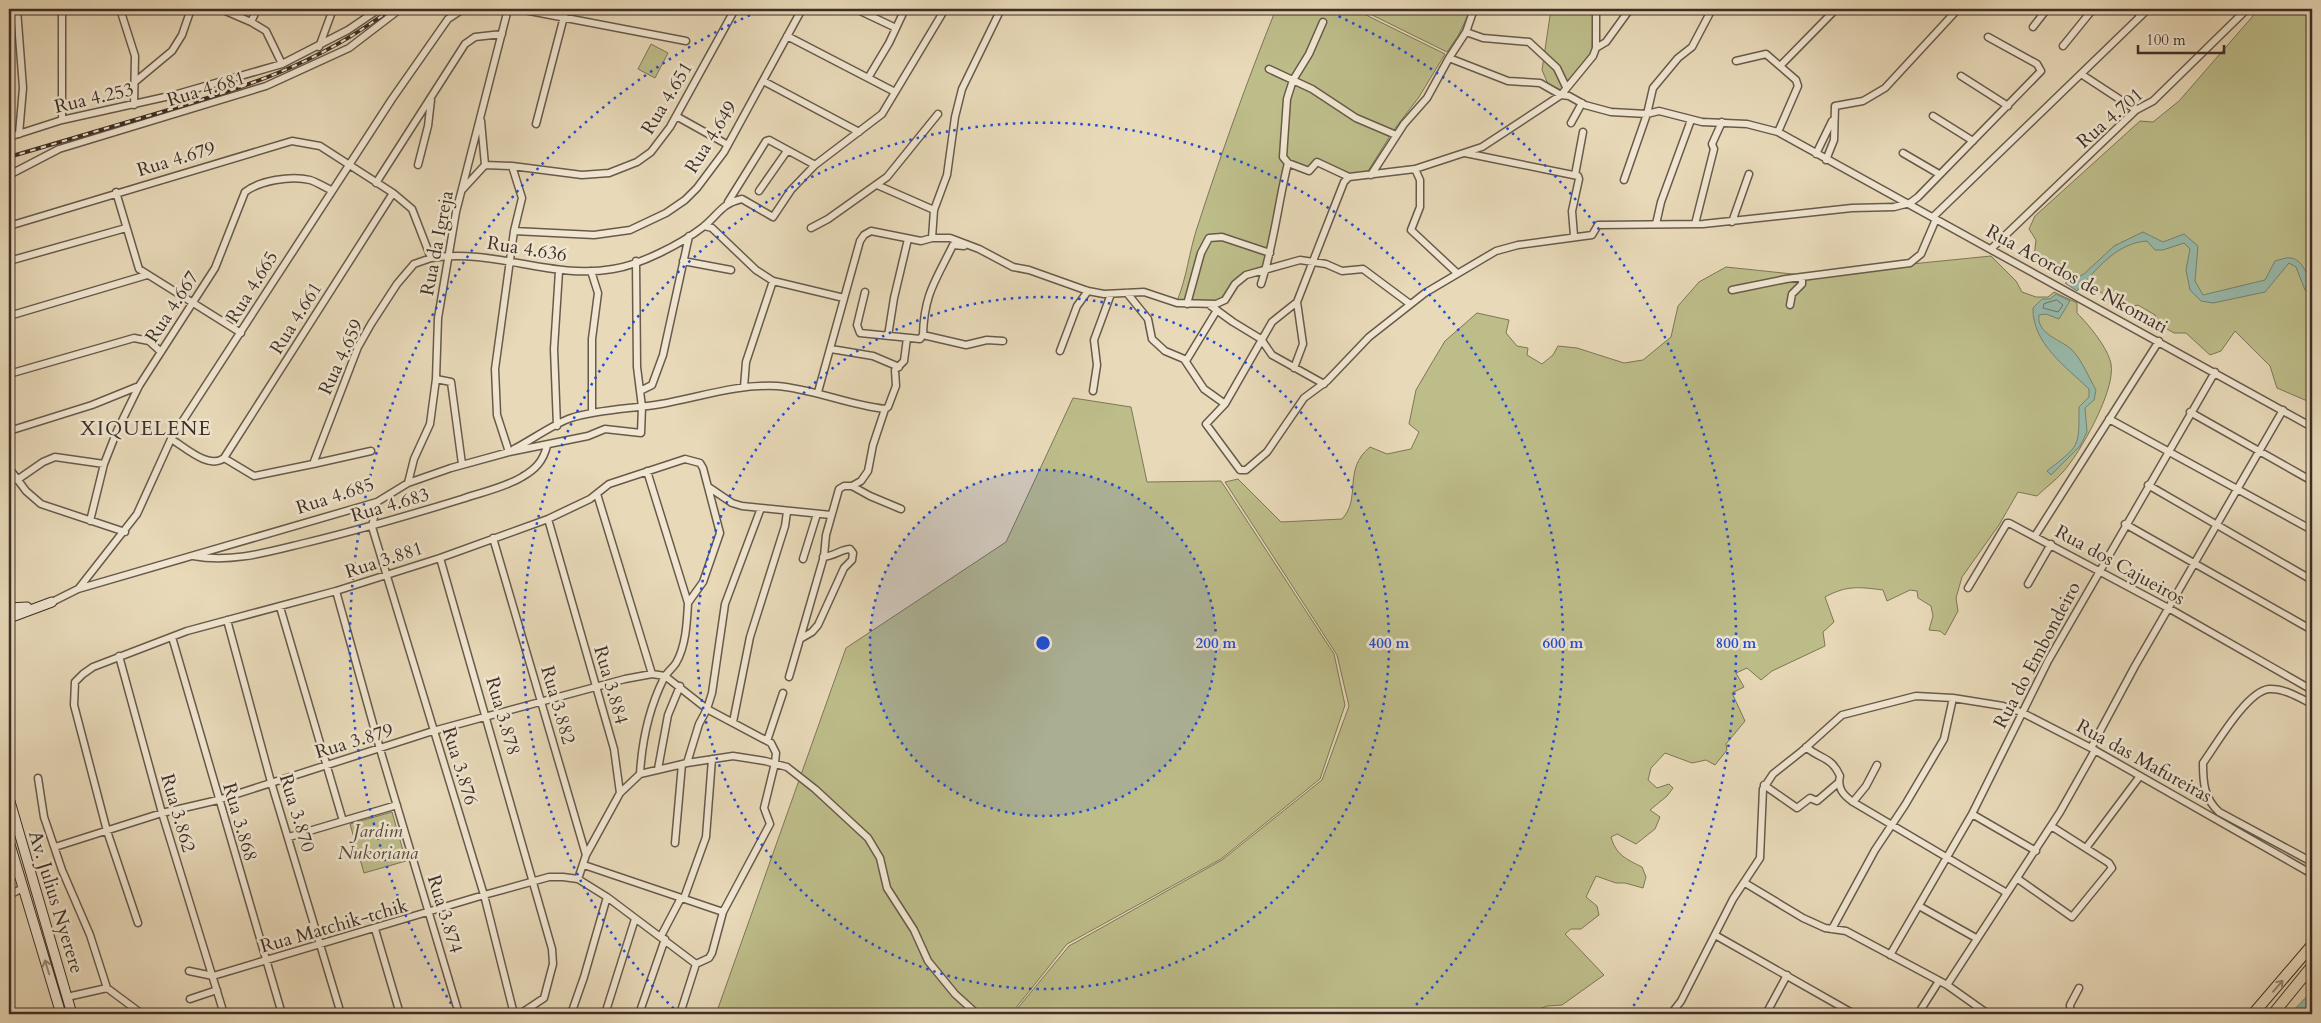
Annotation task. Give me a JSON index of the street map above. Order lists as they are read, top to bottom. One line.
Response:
{"streets":{"main road":["Rua 4.685","Av. Julius Nyerere"],"street":["Rua 4.681","Rua 4.253","Rua 4.651","Rua 4.701","Rua 4.649","Rua 4.679","Rua da Igreja","Rua 4.636","Rua Acordos de Nkomati","Rua 4.665","Rua 4.667","Rua 4.661","Rua 4.659","Rua 4.683","Rua 3.881","Rua dos Cajueiros","Rua do Embondeiro","Rua 3.884","Rua 3.882","Rua 3.878","Rua 3.879","Rua das Mafureiras","Rua 3.876","Rua 3.862","Rua 3.870","Rua 3.868","Rua 3.874","Rua Matchik-tchik"]},"crossings":[["Rua 4.701","Rua Acordos de Nkomati"],["Rua 4.679","Rua 4.665"],["Rua da Igreja","Rua 4.636"],["Rua da Igreja","Rua 4.685"],["Rua 4.636","Rua 4.659"],["Rua Acordos de Nkomati","Rua dos Cajueiros"],["Rua Acordos de Nkomati","Rua do Embondeiro"],["Rua 4.665","Rua 4.667"],["Rua 4.665","Rua 4.685"],["Rua 4.685","Rua 4.683"],["Rua 4.683","Rua 3.876"],["Rua 3.881","Rua 3.884"],["Rua 3.881","Rua 3.882"],["Rua 3.881","Rua 3.878"],["Rua 3.881","Rua 3.879"],["Rua 3.881","Rua 3.876"],["Rua 3.881","Rua 3.862"],["Rua 3.881","Rua 3.870"],["Rua 3.881","Rua 3.868"],["Rua 3.881","Rua 3.874"],["Rua dos Cajueiros","Rua do Embondeiro"],["Rua do Embondeiro","Rua das Mafureiras"],["Rua 3.884","Rua 3.879"],["Rua 3.882","Rua 3.879"],["Rua 3.882","Rua Matchik-tchik"],["Rua 3.878","Rua 3.879"],["Rua 3.878","Rua Matchik-tchik"],["Rua 3.879","Rua 3.876"],["Rua 3.879","Rua 3.862"],["Rua 3.879","Rua 3.870"],["Rua 3.879","Rua 3.868"],["Rua 3.879","Rua 3.874"],["Rua 3.876","Rua Matchik-tchik"],["Rua 3.862","Rua Matchik-tchik"],["Rua 3.870","Rua Matchik-tchik"],["Rua 3.868","Rua Matchik-tchik"],["Rua 3.874","Rua Matchik-tchik"]],"districts":["XIQUELENE"],"parks":["Jardim Nukoriana"],"scale_bar":"100 m","rings":["200 m","400 m","600 m","800 m"]}
